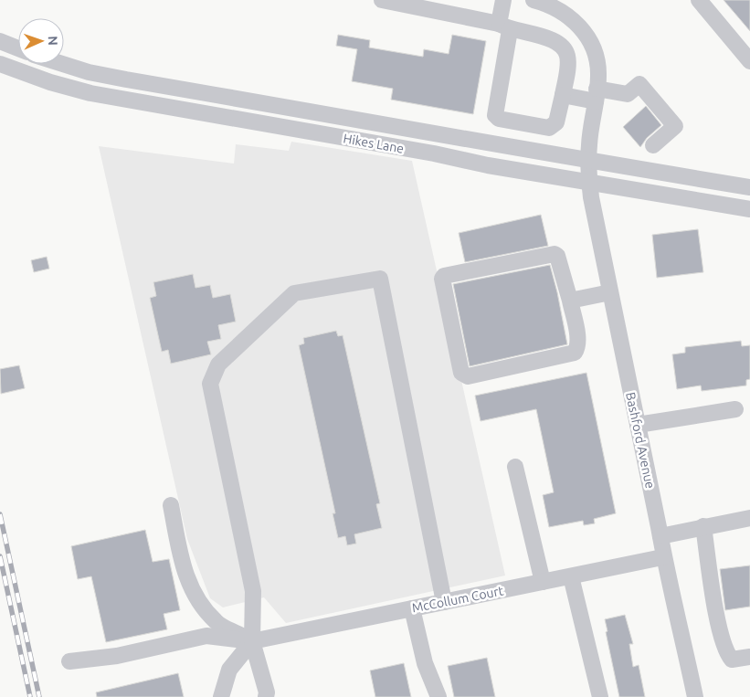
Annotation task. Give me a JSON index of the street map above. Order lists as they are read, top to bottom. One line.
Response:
{"streets":{"street":["Hikes Lane","Bashford Avenue","McCollum Court"]},"crossings":[["Hikes Lane","Bashford Avenue"],["Bashford Avenue","McCollum Court"]],"north":"right"}
